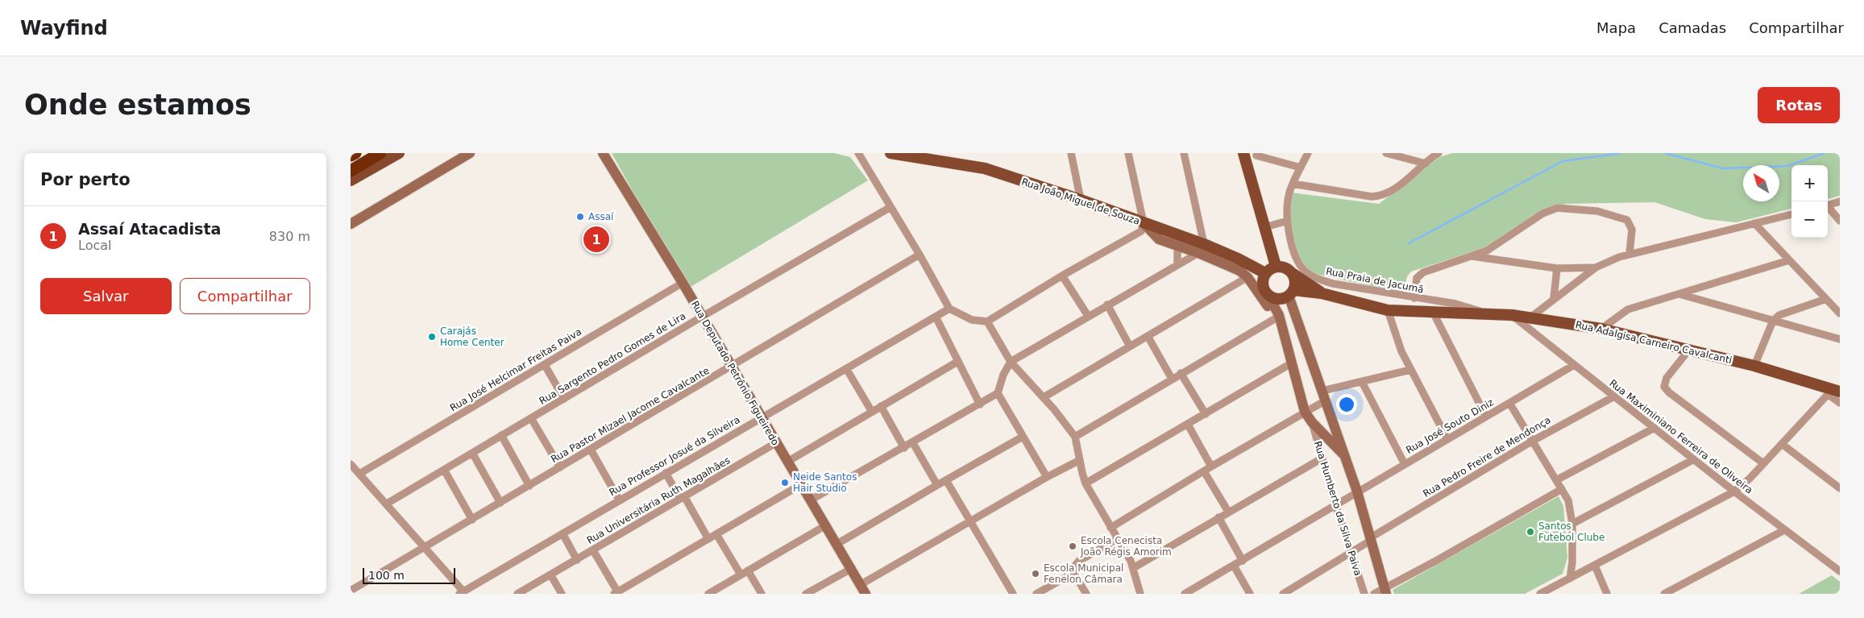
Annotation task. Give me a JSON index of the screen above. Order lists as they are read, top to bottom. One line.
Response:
{"streets":{"main road":["Rua João Miguel de Souza","Rua Adalgisa Carneiro Cavalcanti"],"street":["Rua Praia de Jacumã","Rua Sargento Pedro Gomes de Lira","Rua José Helcimar Freitas Paiva","Rua Deputado Petrônio Figueiredo","Rua Pastor Mizael Jacome Cavalcante","Rua José Souto Diniz","Rua Maximiniano Ferreira de Oliveira","Rua Professor Josué da Silveira","Rua Pedro Freire de Mendonça","Rua Universitária Ruth Magalhães","Rua Humberto da Silva Paiva"]},"crossings":[["Rua João Miguel de Souza","Rua Adalgisa Carneiro Cavalcanti"],["Rua Praia de Jacumã","Rua Adalgisa Carneiro Cavalcanti"],["Rua Adalgisa Carneiro Cavalcanti","Rua Maximiniano Ferreira de Oliveira"],["Rua Sargento Pedro Gomes de Lira","Rua Deputado Petrônio Figueiredo"],["Rua José Helcimar Freitas Paiva","Rua Deputado Petrônio Figueiredo"],["Rua Deputado Petrônio Figueiredo","Rua Pastor Mizael Jacome Cavalcante"],["Rua Deputado Petrônio Figueiredo","Rua Professor Josué da Silveira"],["Rua Deputado Petrônio Figueiredo","Rua Universitária Ruth Magalhães"],["Rua José Souto Diniz","Rua Maximiniano Ferreira de Oliveira"],["Rua José Souto Diniz","Rua Humberto da Silva Paiva"],["Rua Maximiniano Ferreira de Oliveira","Rua Pedro Freire de Mendonça"],["Rua Pedro Freire de Mendonça","Rua Humberto da Silva Paiva"]],"places":["Assaí","Carajás Home Center","Neide Santos Hair Studio","Santos Futebol Clube","Escola Cenecista João Régis Amorim","Escola Municipal Fenelon Câmara"],"scale_bar":"100 m","north":"top left","page":{"header":"Wayfind","nav":["Mapa","Camadas","Compartilhar"],"buttons":["Rotas",["Salvar","Compartilhar"]],"title":"Onde estamos","heading":"Por perto","map_buttons":["+","−"],"list":[{"mark":"1","name":"Assaí Atacadista","note":"Local","value":"830 m"}],"pins":"1","scale":"100 m"}}
